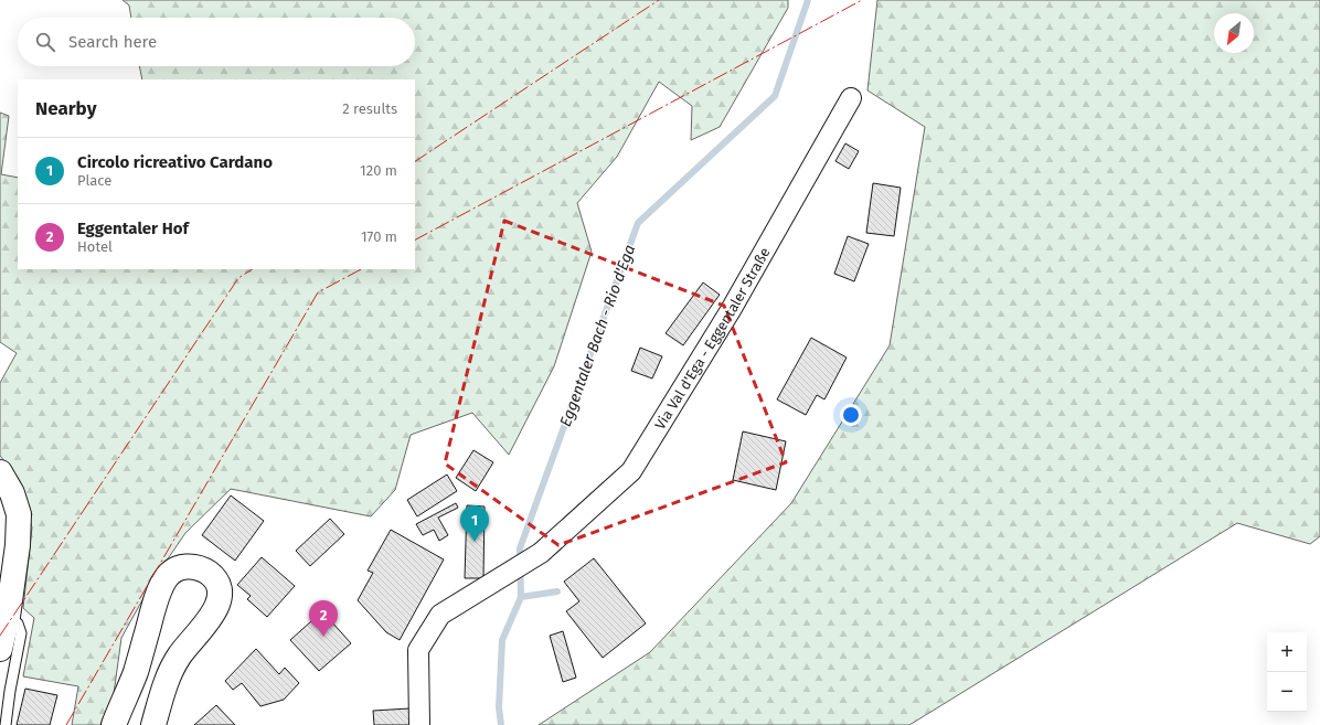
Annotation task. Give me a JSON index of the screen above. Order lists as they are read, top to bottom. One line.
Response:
{"streets":{"street":["Via Val d'Ega - Eggentaler Straße"]},"water":["Eggentaler Bach - Rio d'Ega"],"north":"bottom left","page":{"search":"Search here","heading":["Nearby","2 results"],"list":[{"mark":"1","name":"Circolo ricreativo Cardano","note":"Place","value":"120 m"},{"mark":"2","name":"Eggentaler Hof","note":"Hotel","value":"170 m"}],"pins":["1","2"],"map_buttons":["+","−"]}}
